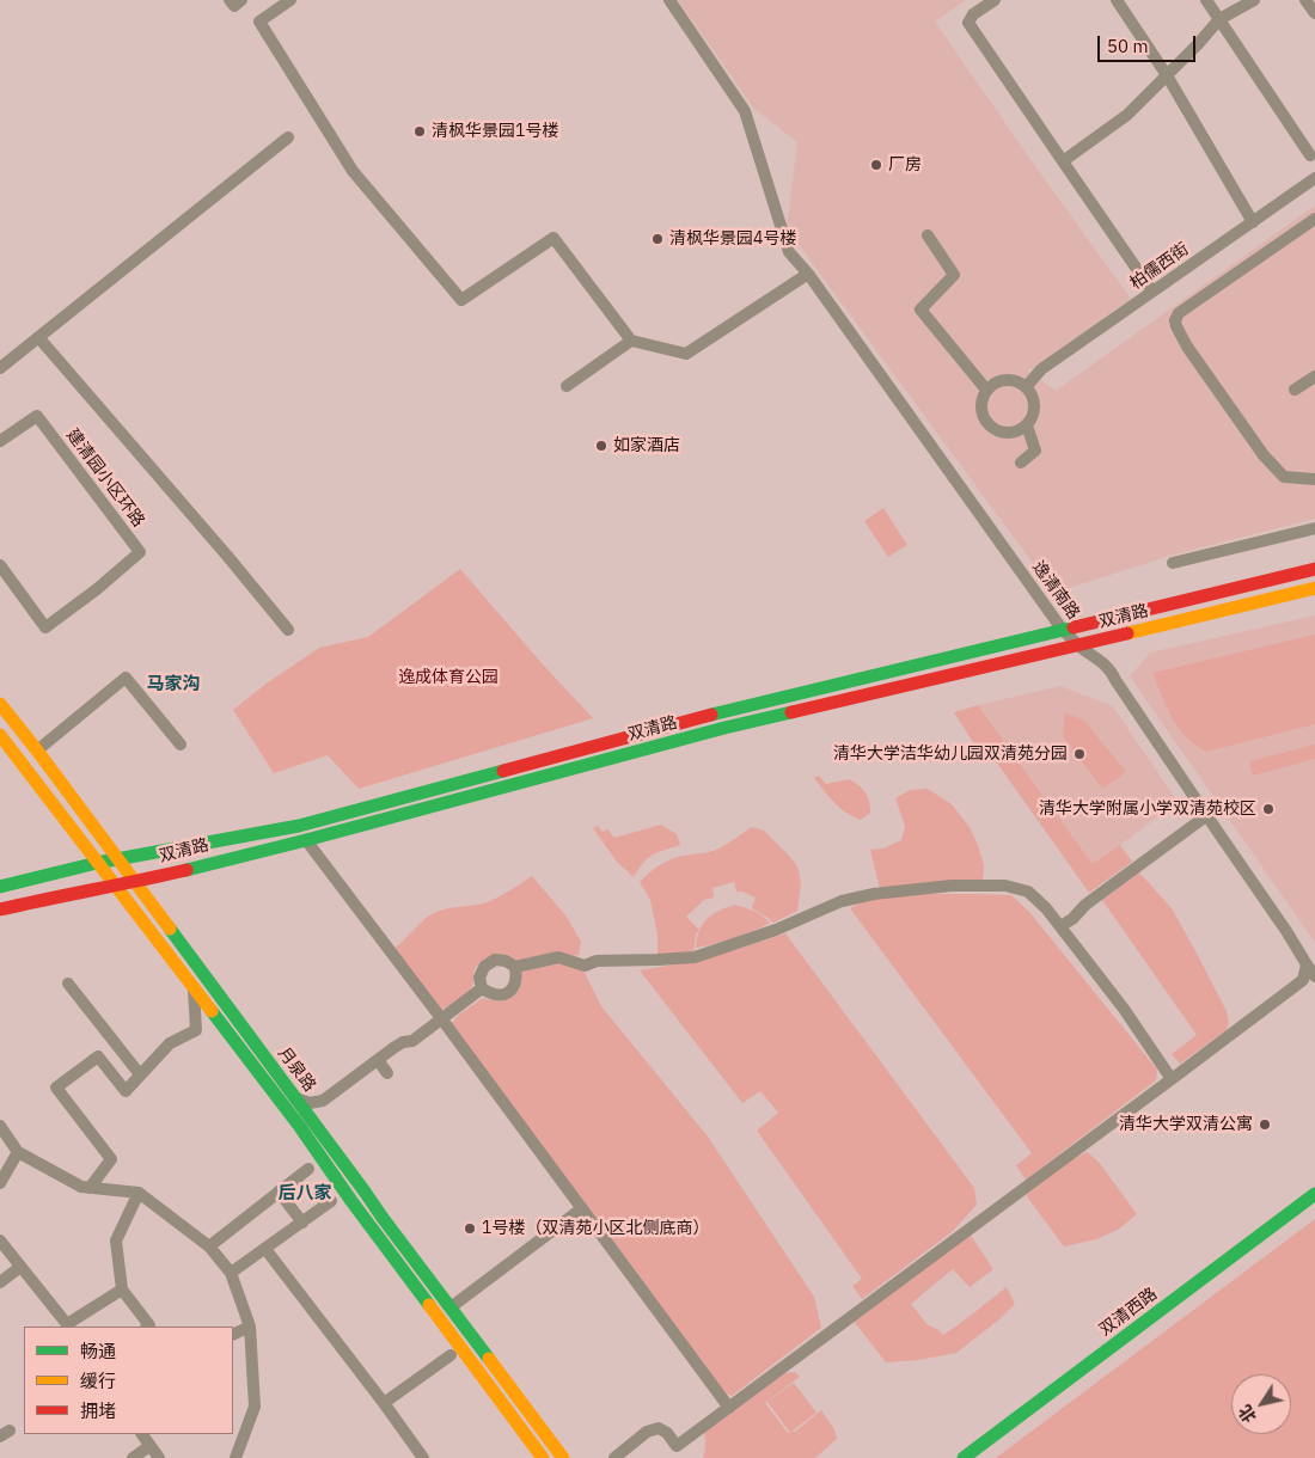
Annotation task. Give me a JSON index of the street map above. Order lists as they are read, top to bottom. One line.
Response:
{"streets":{"main road":["双清路","月泉路","双清西路"],"street":["柏儒西街","建清园小区环路","逸清南路"]},"crossings":[["逸清南路","双清路"],["双清路","月泉路"]],"districts":["马家沟","后八家"],"parks":["逸成体育公园"],"places":["清枫华景园1号楼","厂房","清枫华景园4号楼","如家酒店","清华大学洁华幼儿园双清苑分园","清华大学附属小学双清苑校区","清华大学双清公寓","1号楼（双清苑小区北侧底商）"],"legend":["畅通","缓行","拥堵"],"scale_bar":"50 m","north":"bottom left"}
